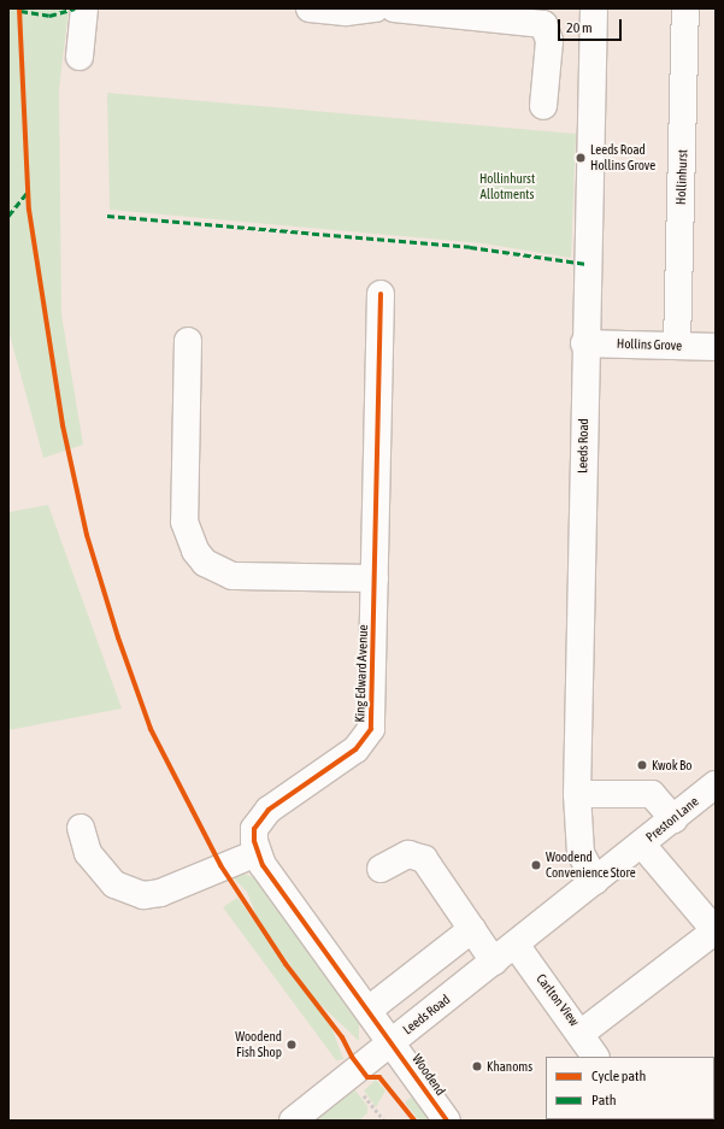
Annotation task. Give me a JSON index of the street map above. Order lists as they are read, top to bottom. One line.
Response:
{"streets":{"street":["Hollinhurst","Hollins Grove","Leeds Road","King Edward Avenue","Preston Lane","Carlton View","Woodend"]},"crossings":[["Hollinhurst","Hollins Grove"],["Hollins Grove","Leeds Road"],["Leeds Road","King Edward Avenue"],["Leeds Road","Preston Lane"],["Leeds Road","Carlton View"],["Leeds Road","Woodend"],["King Edward Avenue","Woodend"],["Preston Lane","Carlton View"]],"parks":["Hollinhurst Allotments"],"places":["Leeds Road Hollins Grove","Kwok Bo","Woodend Convenience Store","Woodend Fish Shop","Khanoms"],"legend":["Cycle path","Path"],"scale_bar":"20 m"}
